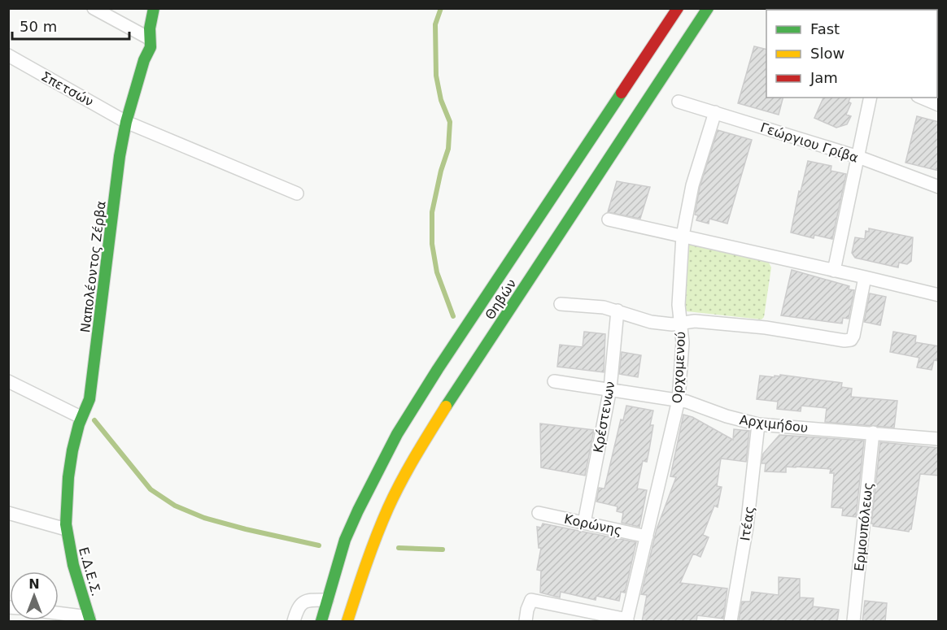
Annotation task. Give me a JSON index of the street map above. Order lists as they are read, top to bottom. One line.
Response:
{"streets":{"main road":["Ναπολέοντος Ζέρβα","Θηβών","Ε.Δ.Ε.Σ."],"street":["Σπετσών","Γεώργιου Γρίβα","Ορχομενού","Κρέστενων","Αρχιμήδου","Ιτέας","Κορώνης","Ερμουπόλεως"]},"crossings":[["Σπετσών","Ναπολέοντος Ζέρβα"],["Γεώργιου Γρίβα","Ορχομενού"],["Ναπολέοντος Ζέρβα","Ε.Δ.Ε.Σ."],["Ορχομενού","Αρχιμήδου"],["Ορχομενού","Κορώνης"],["Κρέστενων","Αρχιμήδου"],["Κρέστενων","Κορώνης"],["Αρχιμήδου","Ιτέας"],["Αρχιμήδου","Ερμουπόλεως"]],"legend":["Fast","Slow","Jam"],"scale_bar":"50 m","north":"top"}
